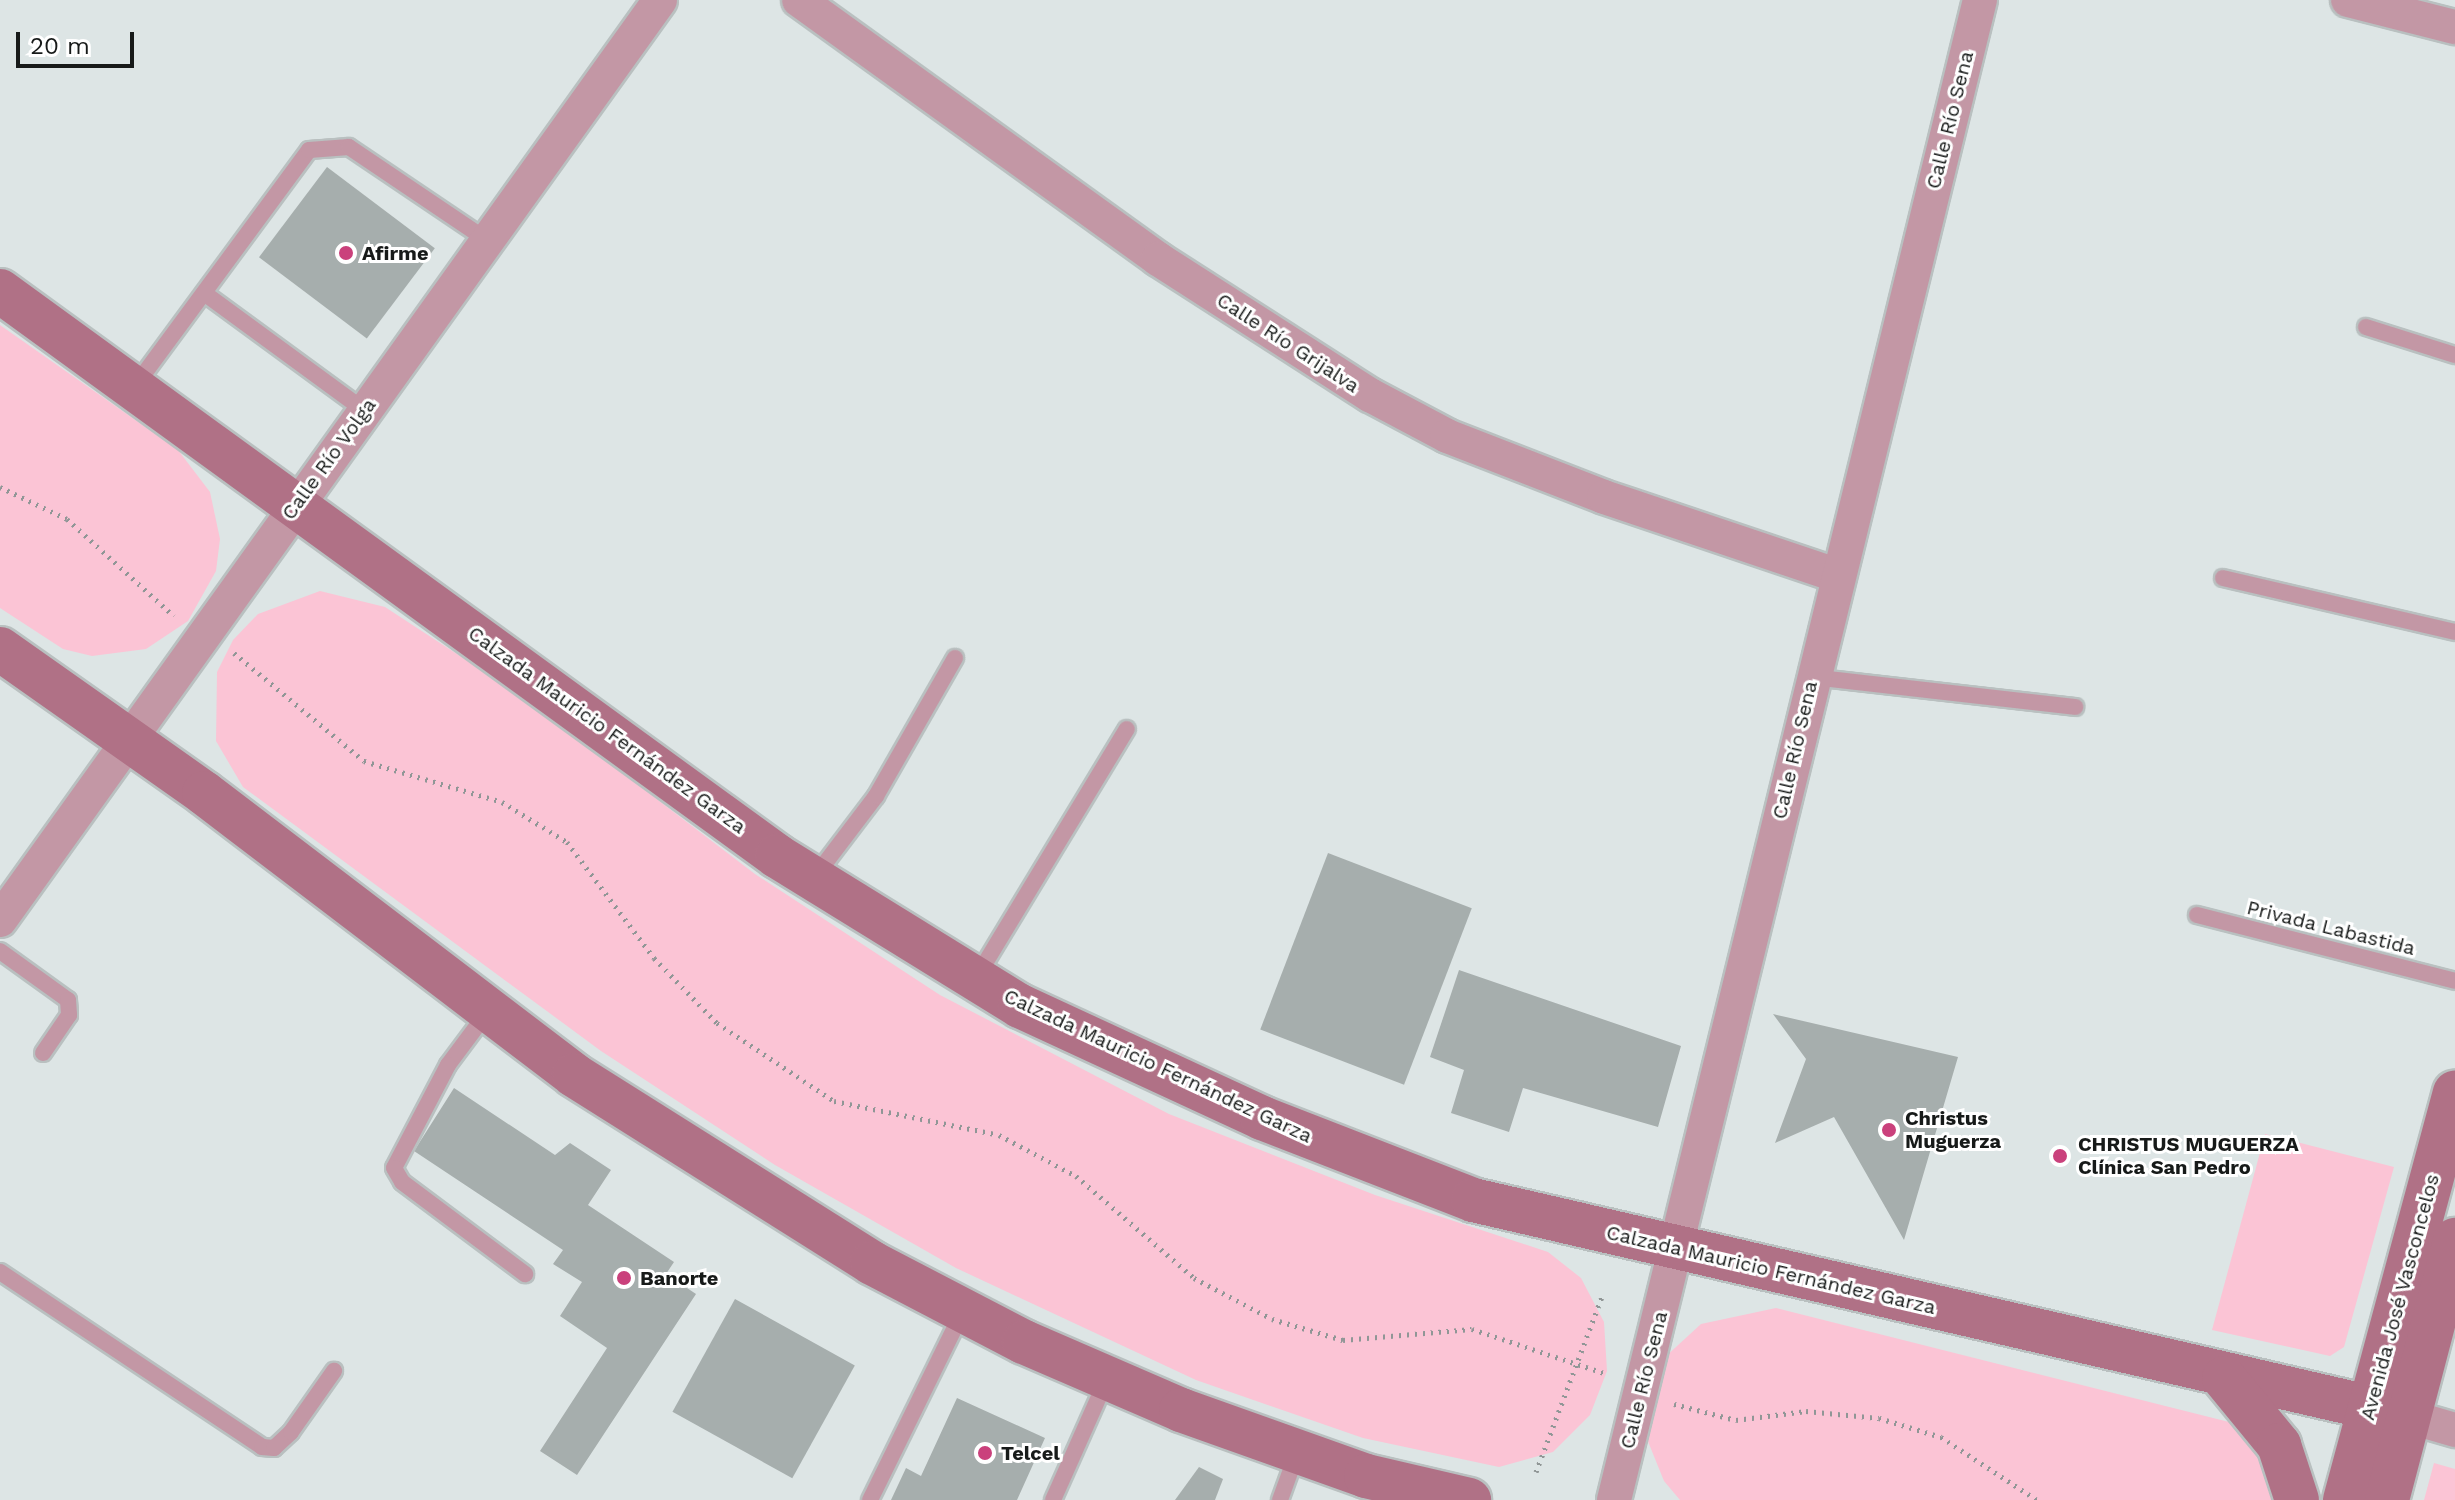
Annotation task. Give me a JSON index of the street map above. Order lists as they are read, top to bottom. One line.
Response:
{"streets":{"main road":["Calzada Mauricio Fernández Garza","Avenida José Vasconcelos"],"street":["Calle Río Sena","Calle Río Grijalva","Calle Río Volga"],"lane":["Privada Labastida"]},"crossings":[["Calle Río Sena","Calle Río Grijalva"],["Calle Río Sena","Calzada Mauricio Fernández Garza"],["Calle Río Volga","Calzada Mauricio Fernández Garza"],["Calzada Mauricio Fernández Garza","Avenida José Vasconcelos"]],"places":["Afirme","Christus Muguerza","CHRISTUS MUGUERZA Clínica San Pedro","Banorte","Telcel"],"scale_bar":"20 m"}
